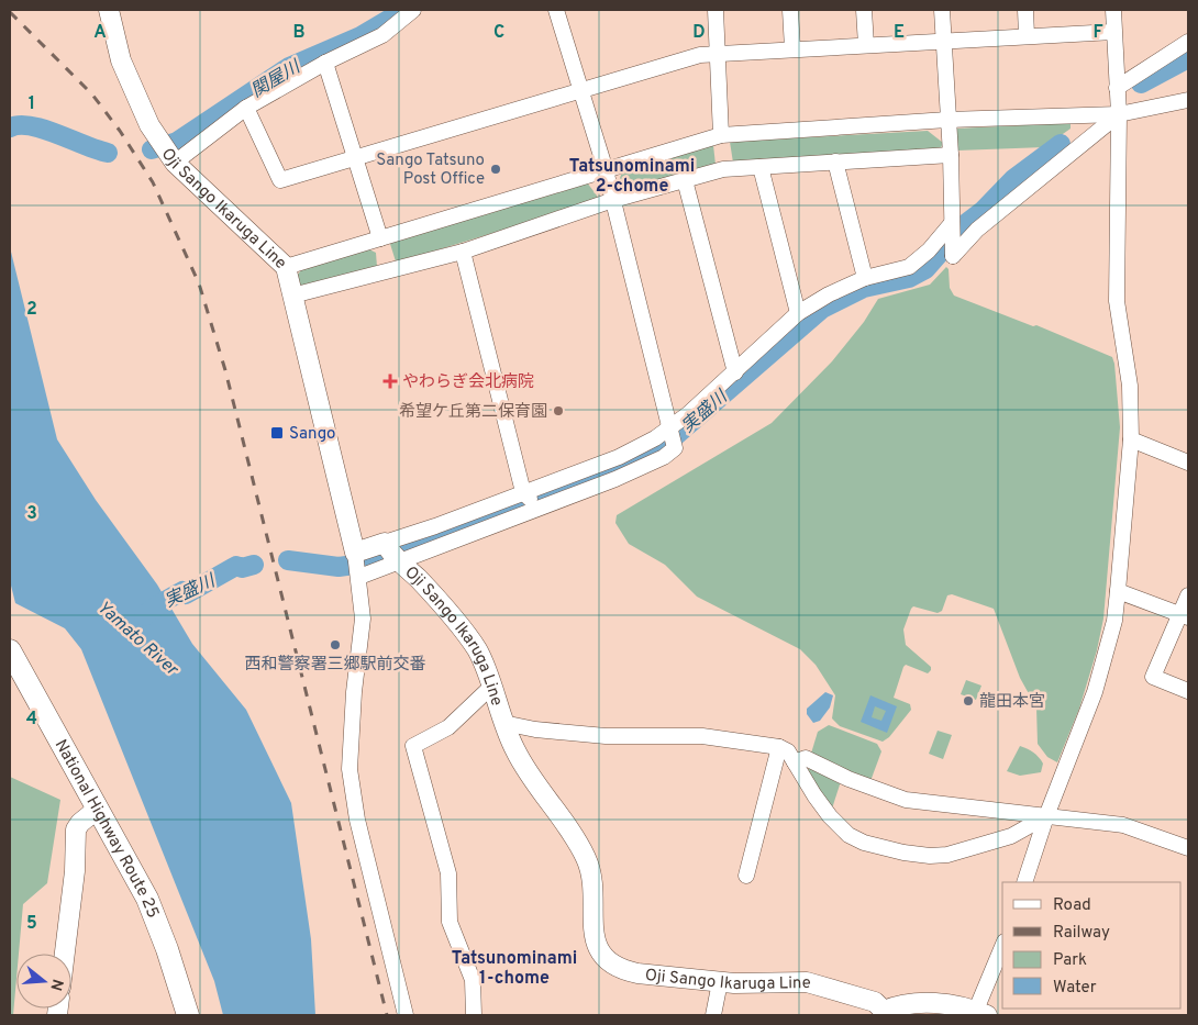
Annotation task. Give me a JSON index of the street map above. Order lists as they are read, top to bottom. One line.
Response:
{"streets":{"highway":["National Highway Route 25"],"main road":["Oji Sango Ikaruga Line"]},"districts":["Tatsunominami 2-chome","Tatsunominami 1-chome"],"water":["関屋川","実盛川","Yamato River"],"places":{"other":["Sango Tatsuno Post Office","希望ケ丘第二保育園","西和警察署三郷駅前交番","龍田本宮"],"health":["やわらぎ会北病院"],"transit":["Sango"]},"legend":["Road","Railway","Park","Water"],"north":"right","grid":{"columns":["A","B","C","D","E","F"],"rows":["1","2","3","4","5"]}}
